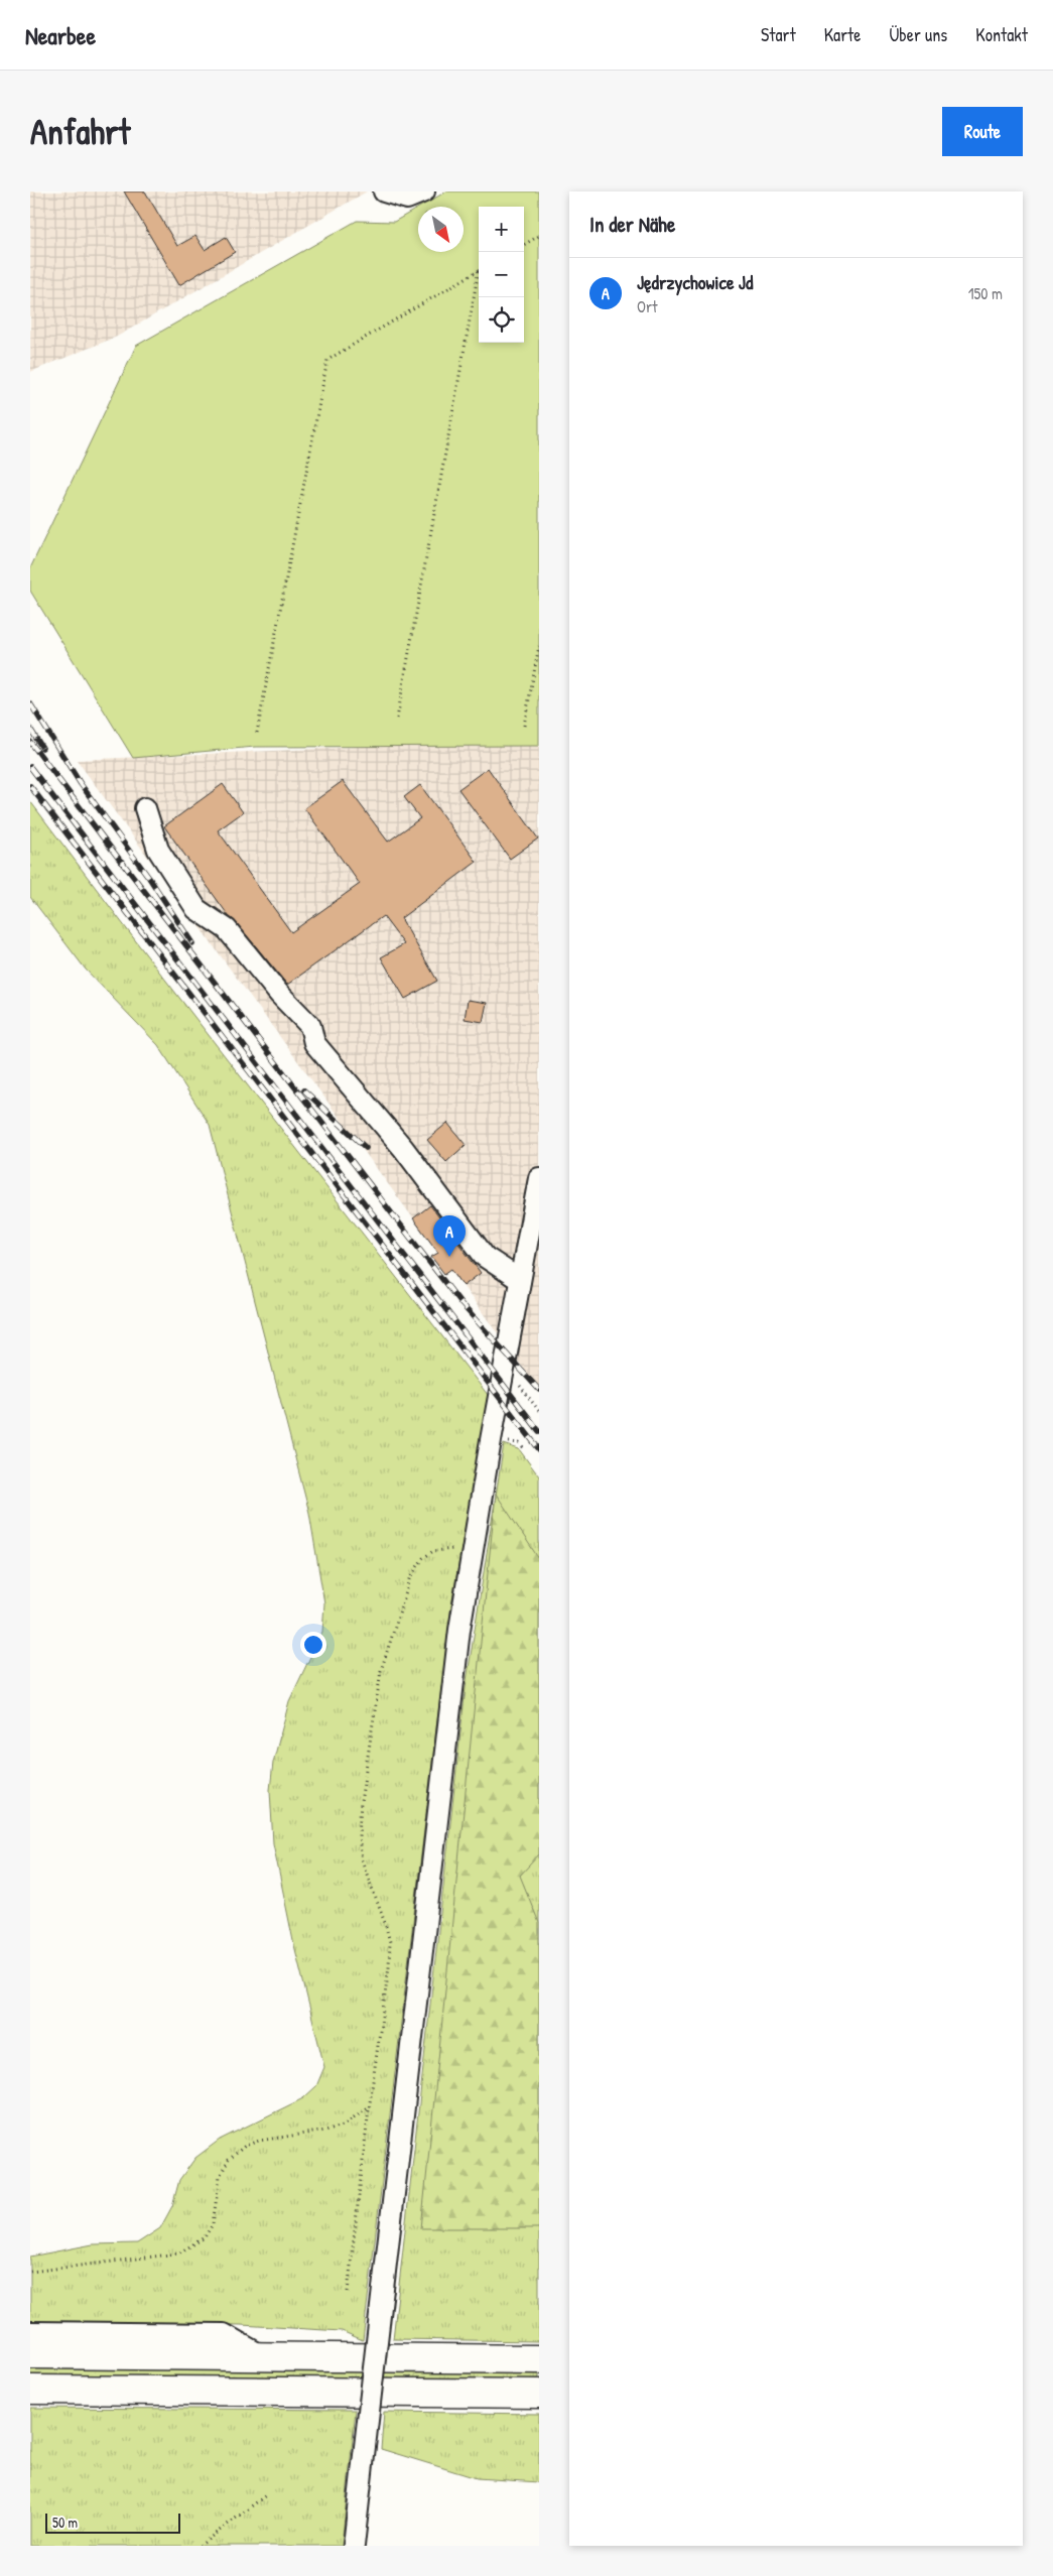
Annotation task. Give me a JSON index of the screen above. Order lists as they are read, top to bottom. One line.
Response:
{"scale_bar":"50 m","north":"bottom right","page":{"header":"Nearbee","nav":["Start","Karte","Über uns","Kontakt"],"buttons":"Route","title":"Anfahrt","heading":"In der Nähe","map_buttons":["+","−"],"list":[{"mark":"A","name":"Jędrzychowice Jd","note":"Ort","value":"150 m"}],"pins":"A","scale":"50 m"}}
